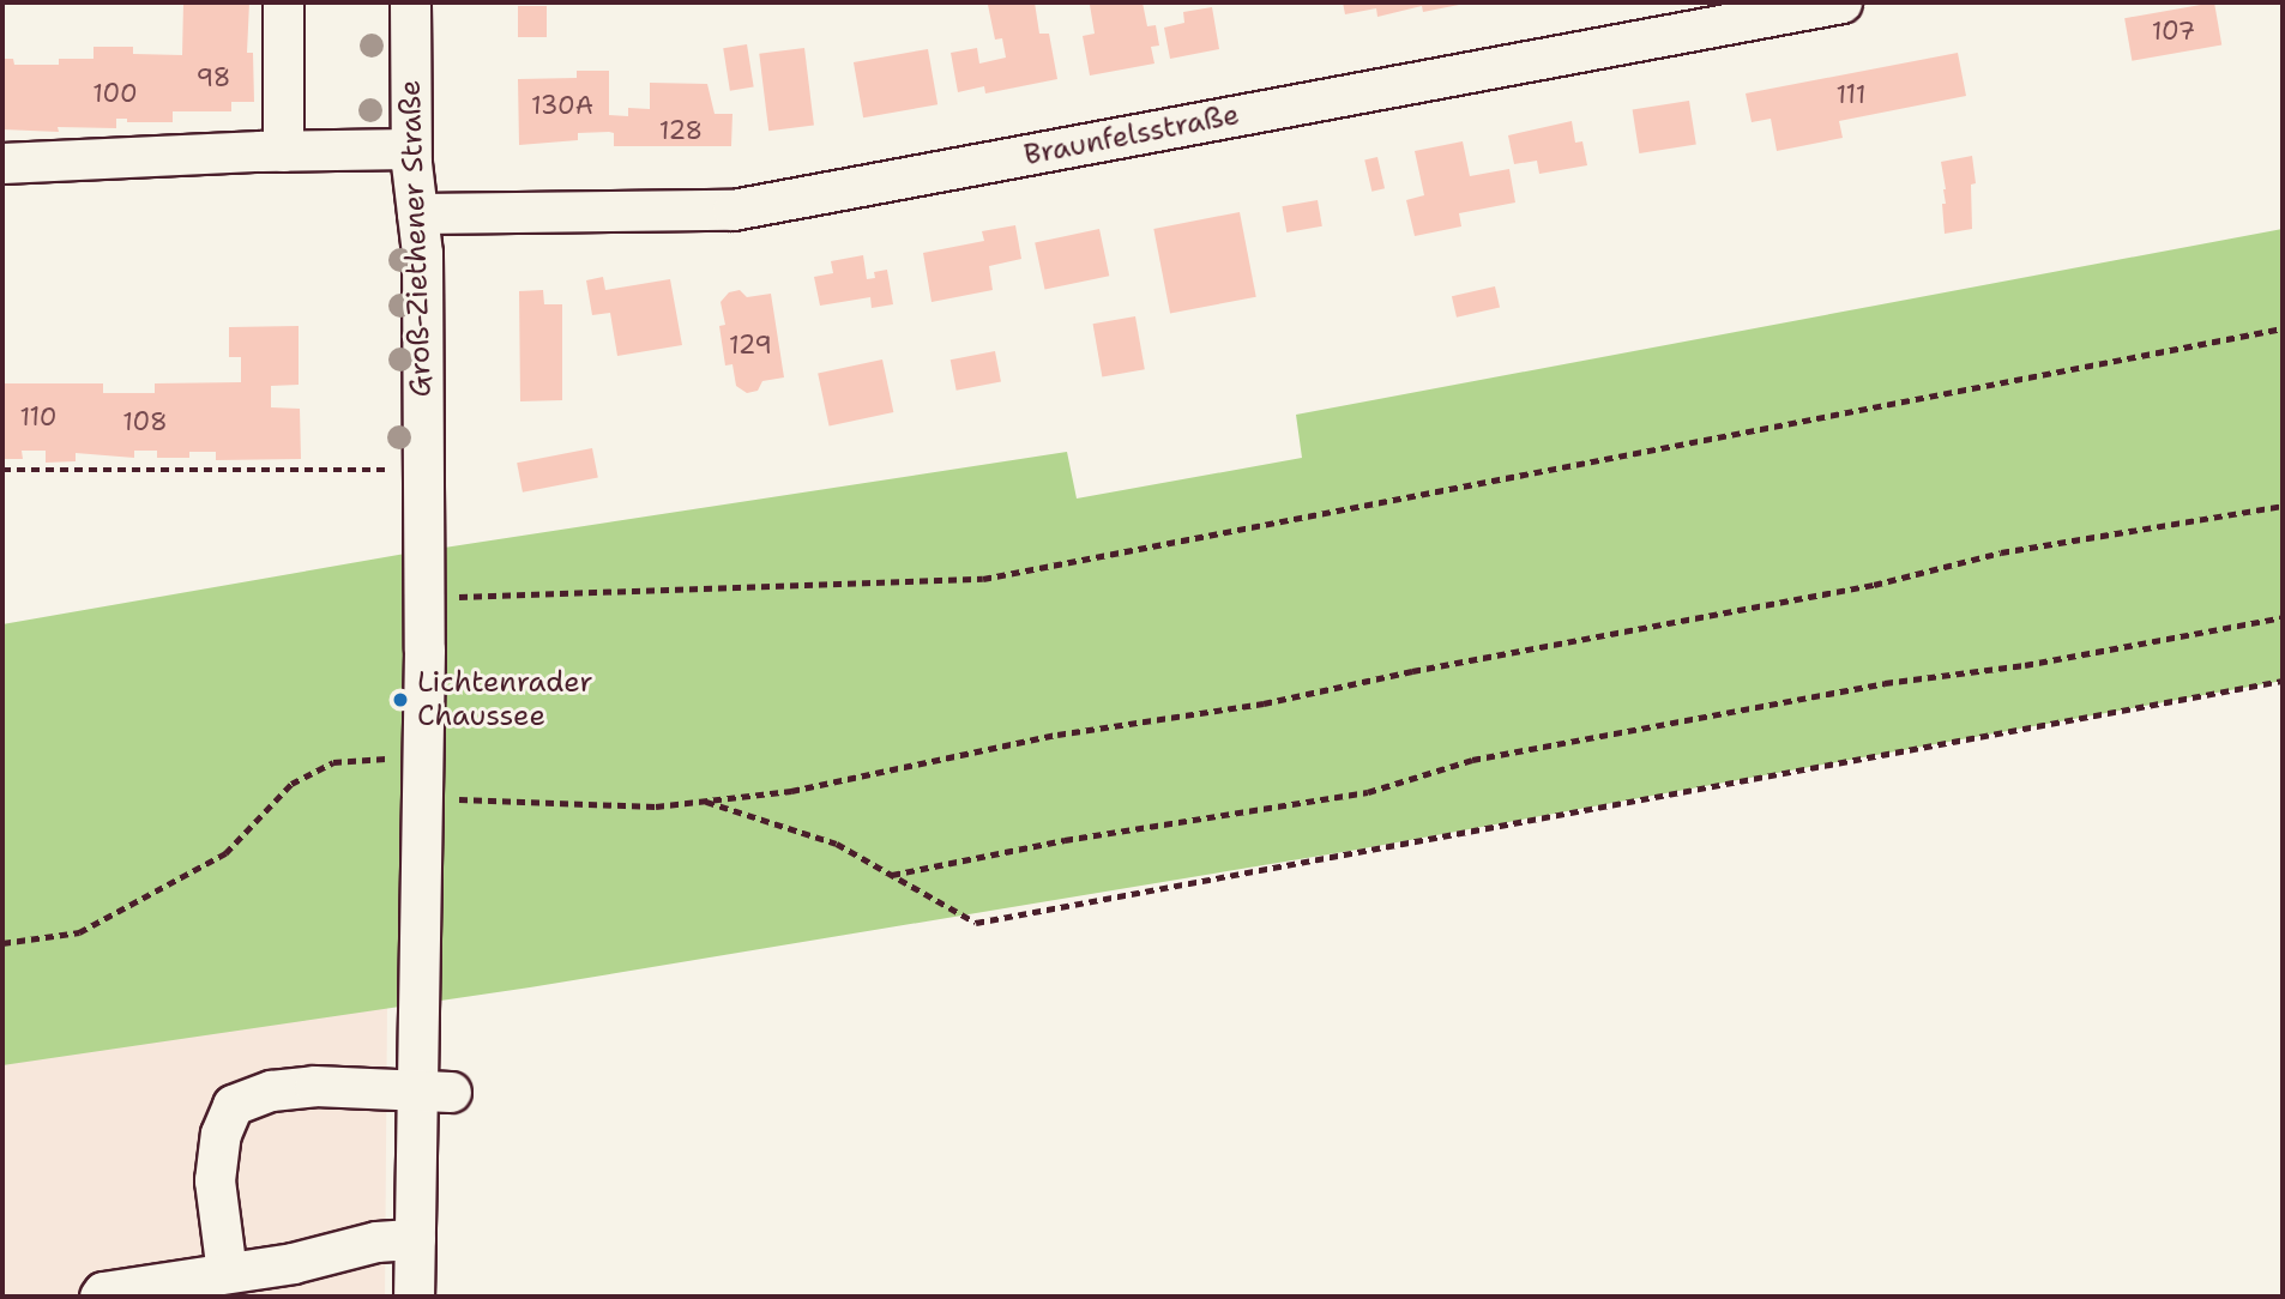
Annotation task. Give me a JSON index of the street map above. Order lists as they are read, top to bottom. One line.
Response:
{"streets":{"street":["Braunfelsstraße","Groß-Ziethener Straße"]},"crossings":[["Braunfelsstraße","Groß-Ziethener Straße"]],"places":["Lichtenrader Chaussee"],"house_numbers":["107","98","100","111","130A","128","129","110","108"]}
